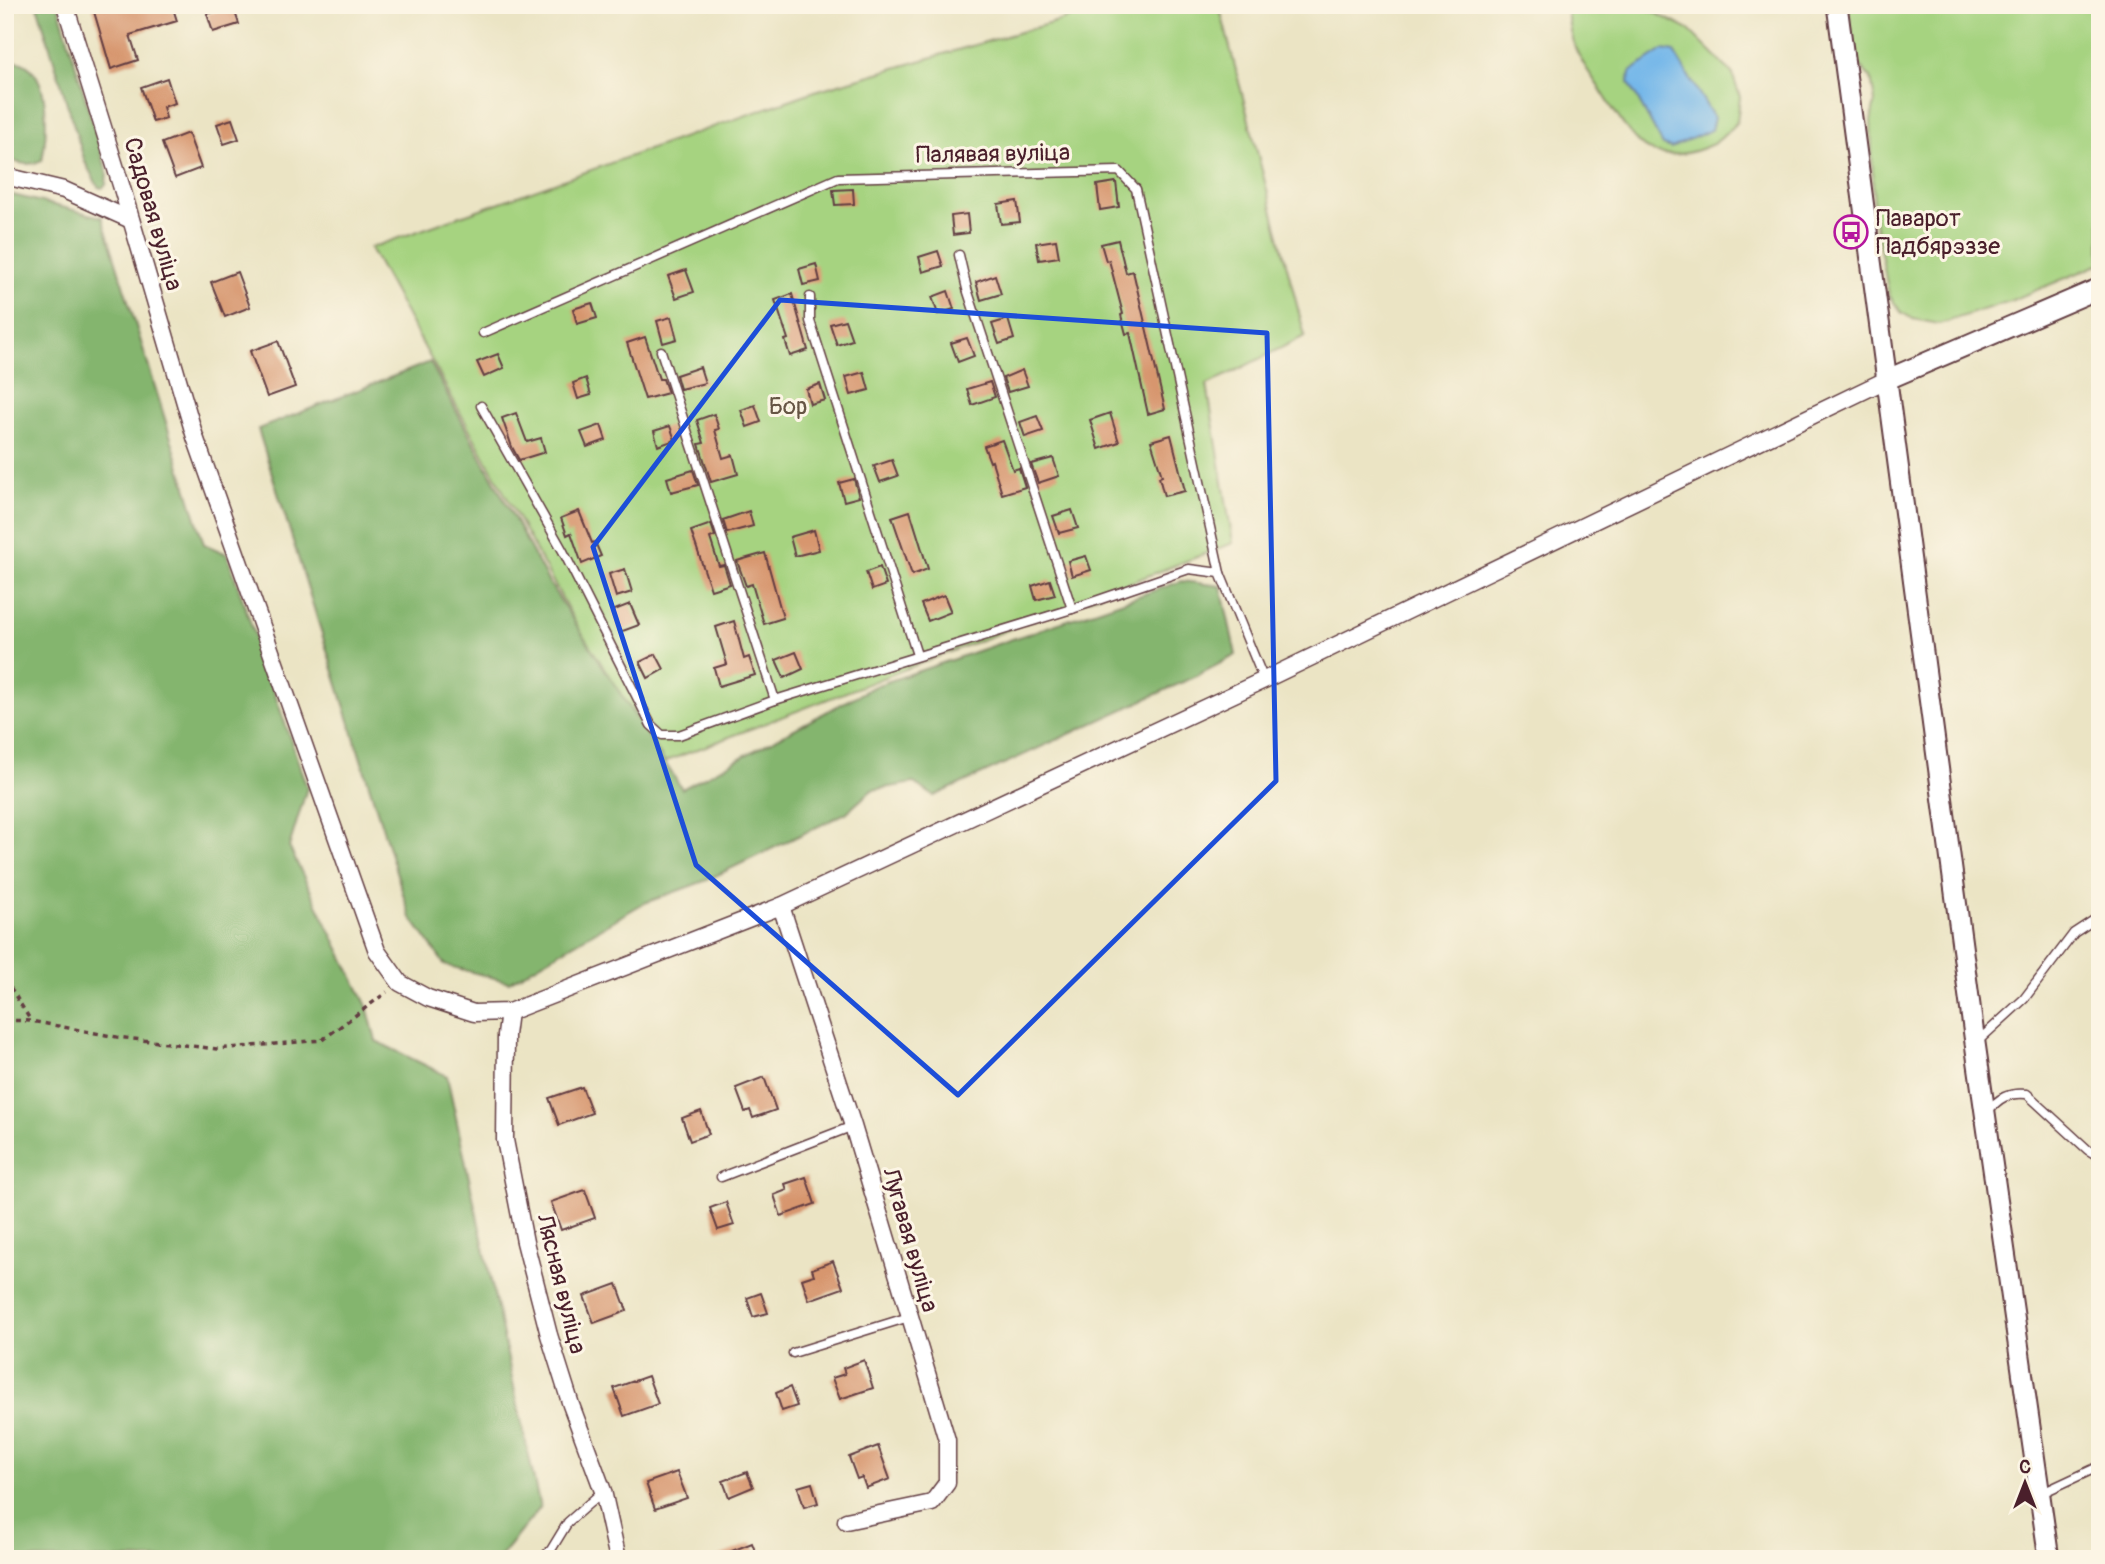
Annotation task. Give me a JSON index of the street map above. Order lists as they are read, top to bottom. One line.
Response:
{"streets":{"street":["Садовая вуліца","Лугавая вуліца","Лясная вуліца"],"lane":["Палявая вуліца"]},"parks":["Бор"],"places":{"bus stop":["Паварот Падбярэззе"]},"north":"top"}
